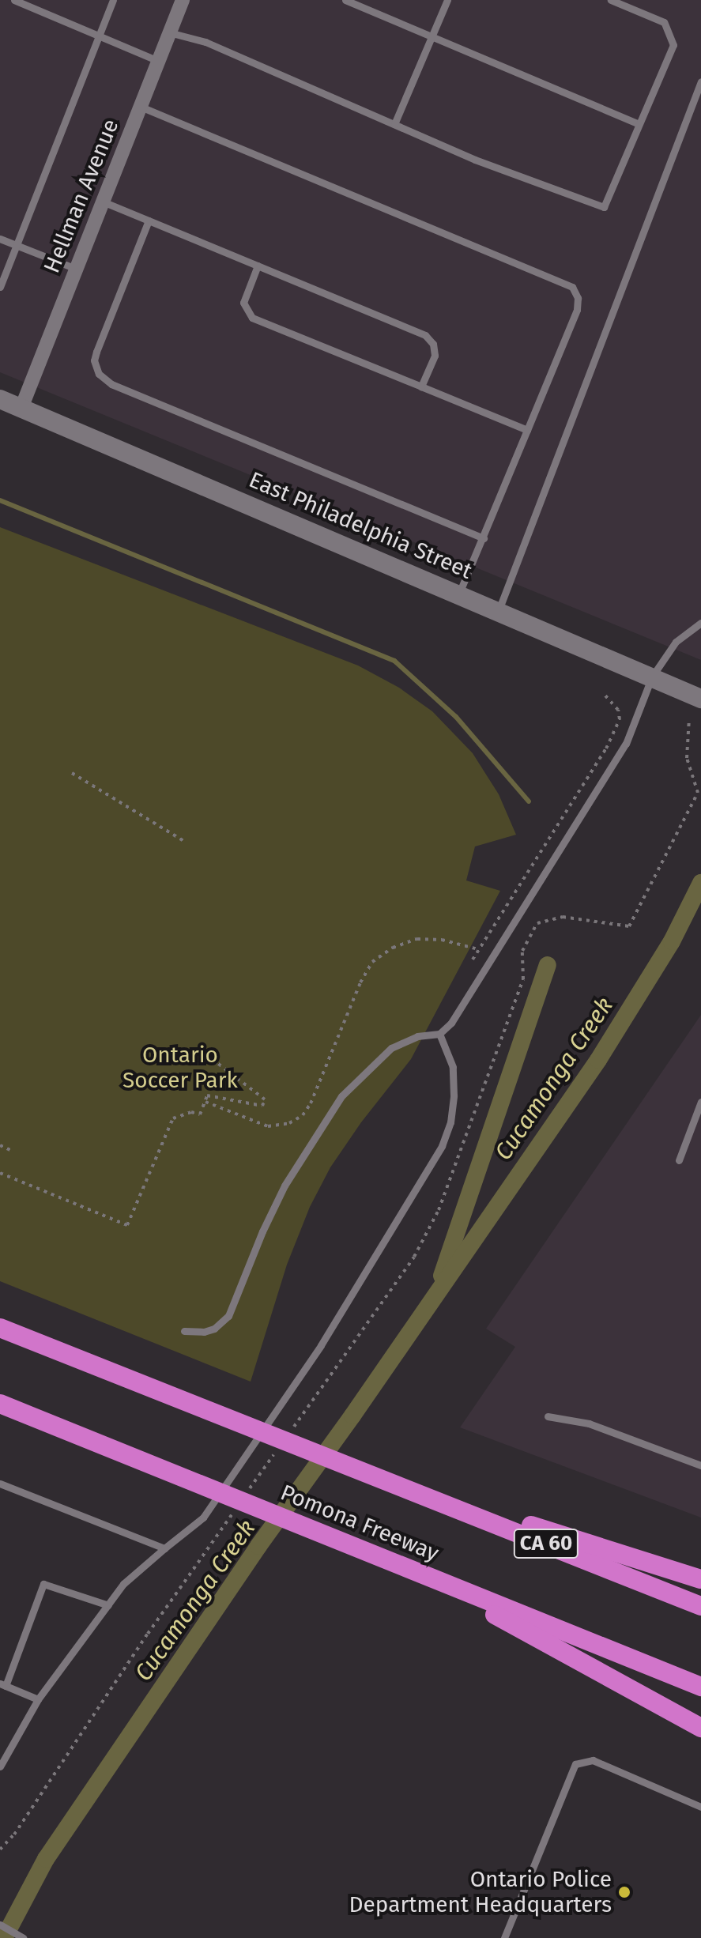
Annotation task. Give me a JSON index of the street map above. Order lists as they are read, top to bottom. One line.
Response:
{"streets":{"highway":["Pomona Freeway","CA 60"],"street":["Hellman Avenue","East Philadelphia Street"]},"crossings":[["Hellman Avenue","East Philadelphia Street"]],"water":["Cucamonga Creek"],"parks":["Ontario Soccer Park"],"places":["Ontario Police Department Headquarters"]}
